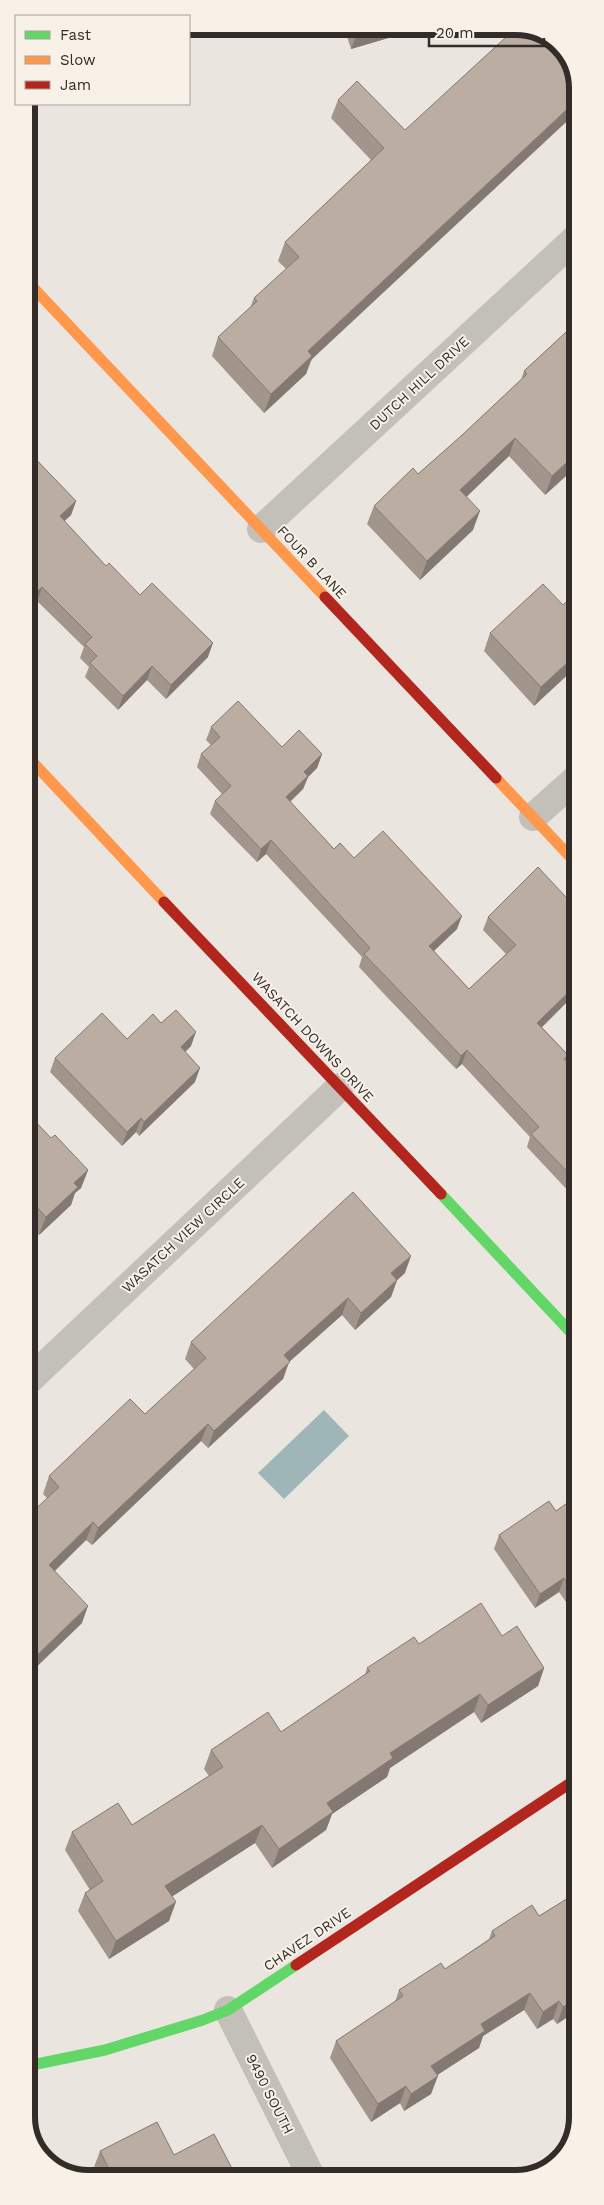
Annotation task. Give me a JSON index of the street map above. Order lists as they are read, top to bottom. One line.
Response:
{"streets":{"street":["DUTCH HILL DRIVE","FOUR B LANE","WASATCH DOWNS DRIVE","WASATCH VIEW CIRCLE","CHAVEZ DRIVE","9490 SOUTH"]},"crossings":[["DUTCH HILL DRIVE","FOUR B LANE"],["WASATCH DOWNS DRIVE","WASATCH VIEW CIRCLE"],["CHAVEZ DRIVE","9490 SOUTH"]],"legend":["Fast","Slow","Jam"],"scale_bar":"20 m"}
